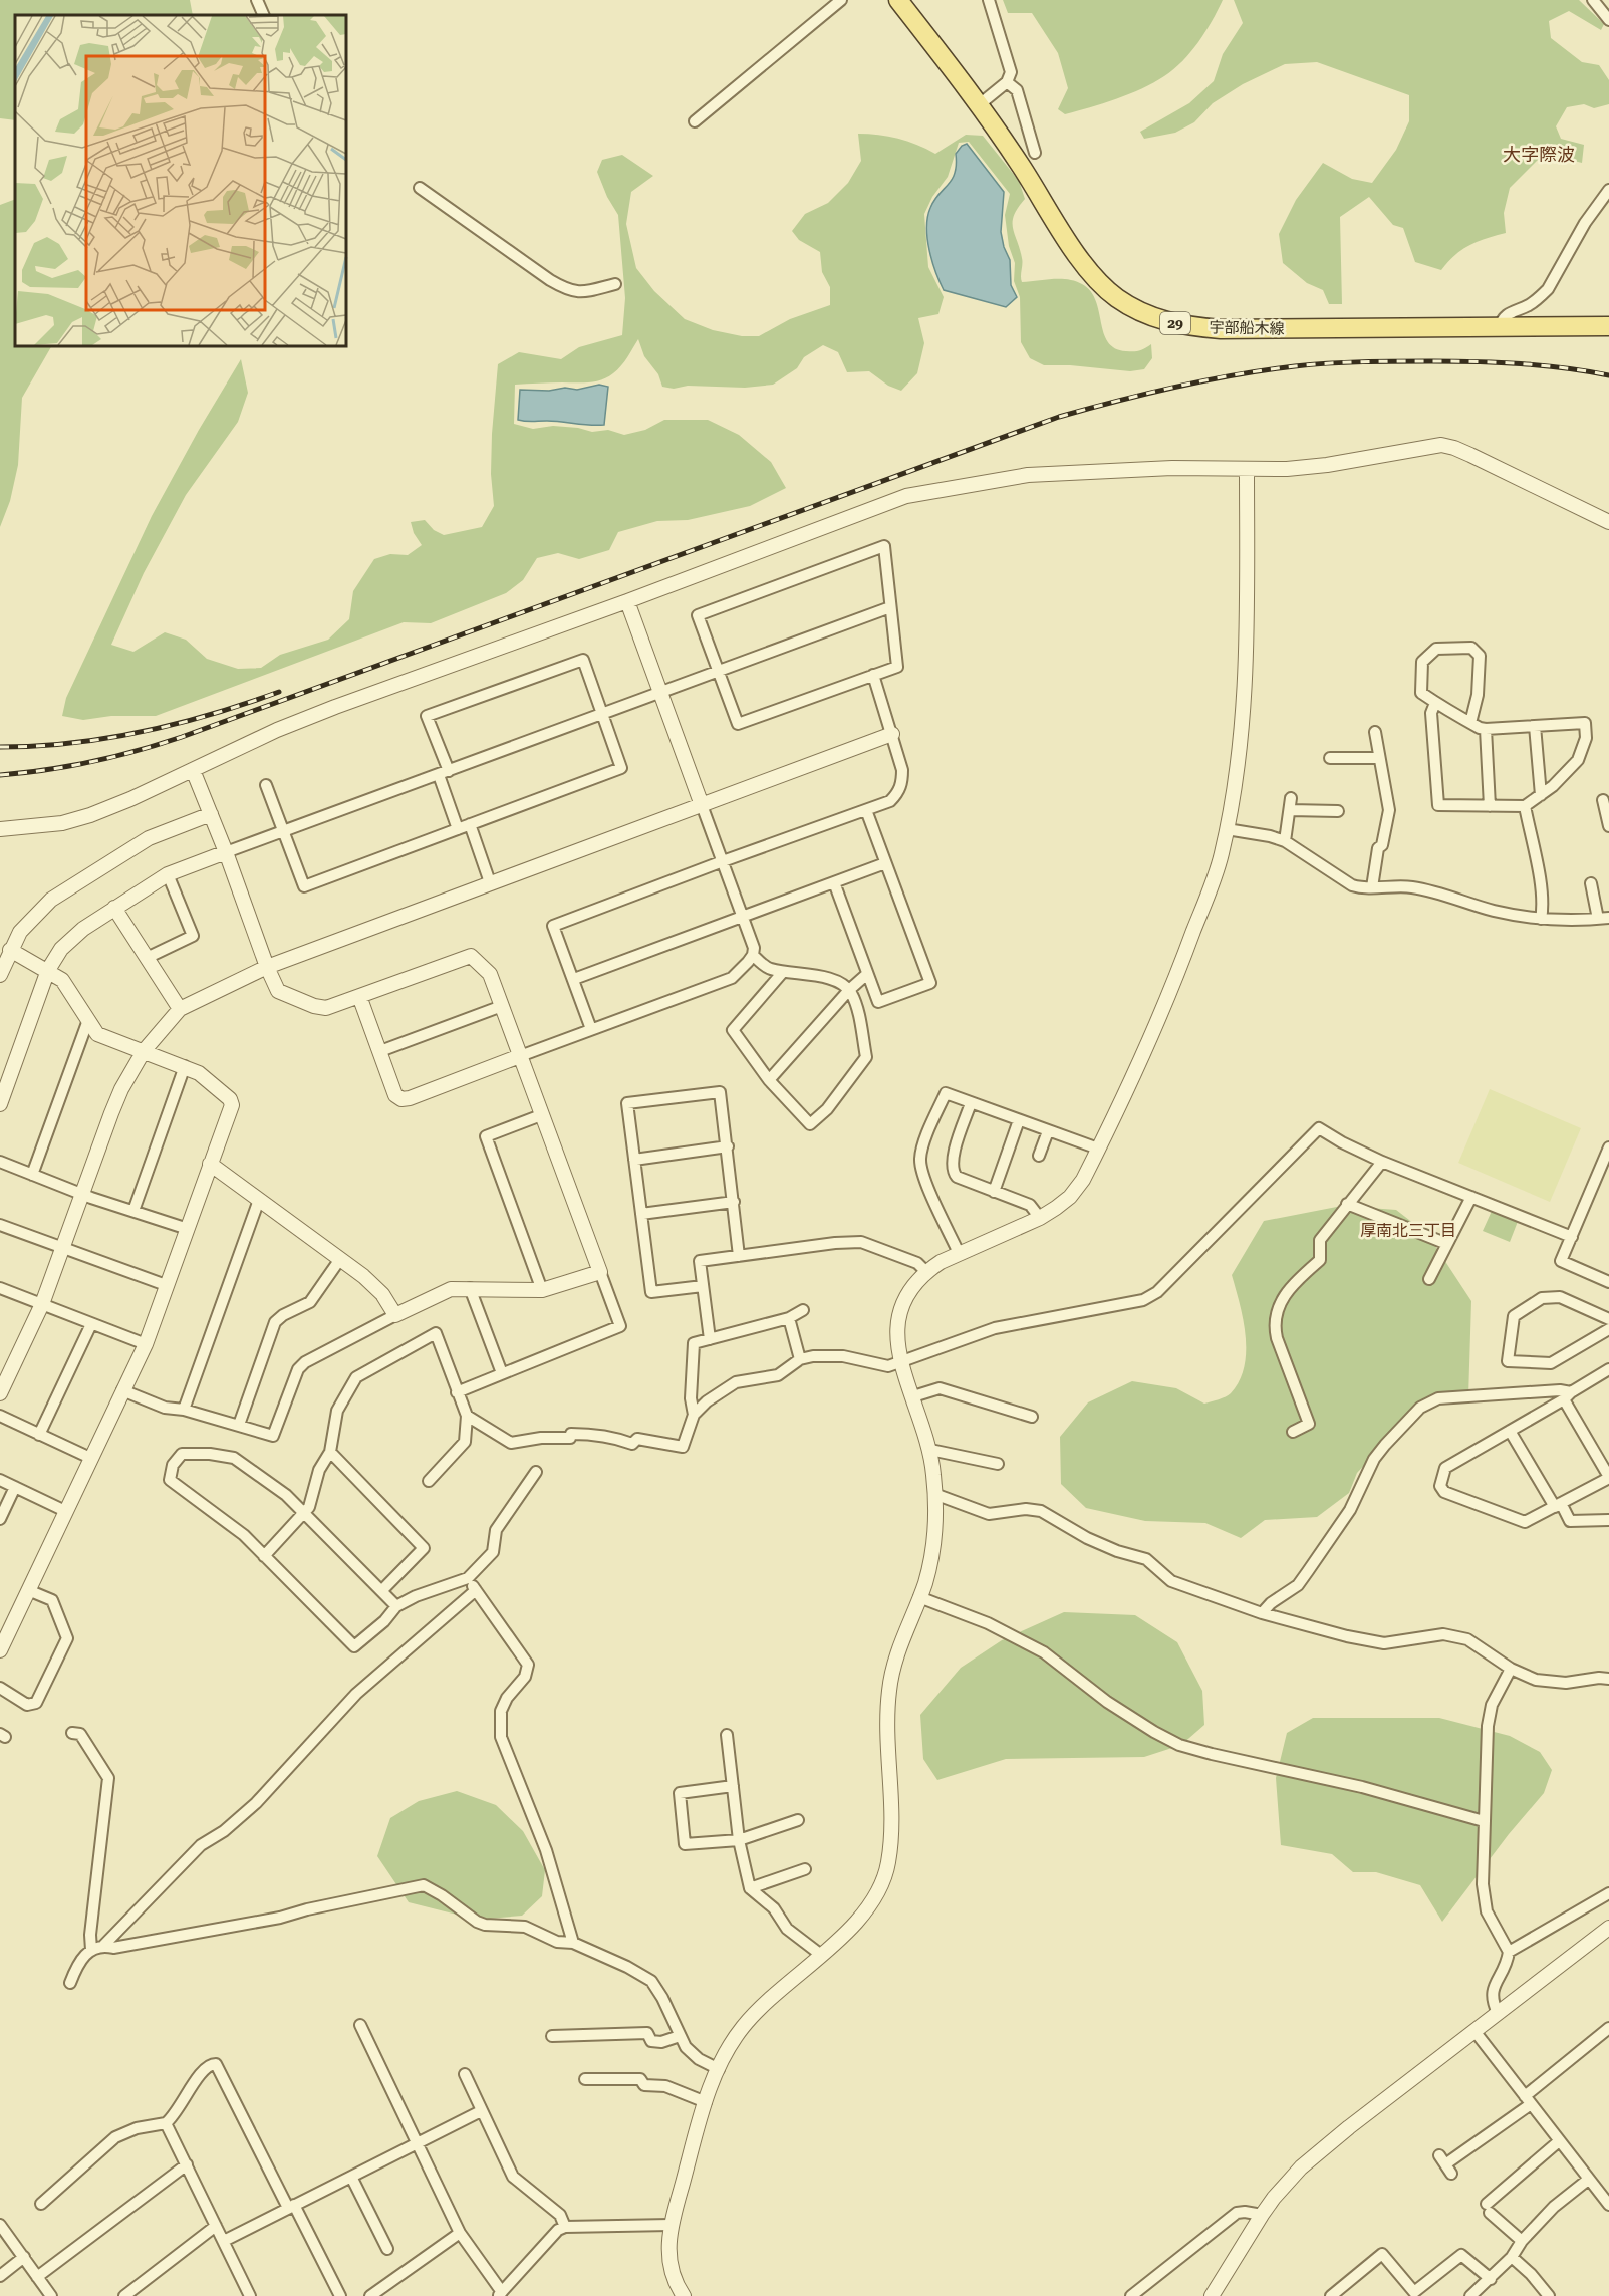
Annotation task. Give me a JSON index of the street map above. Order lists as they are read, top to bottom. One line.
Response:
{"streets":{"main road":["29","宇部船木線"]},"districts":["大字際波","厚南北三丁目"]}
